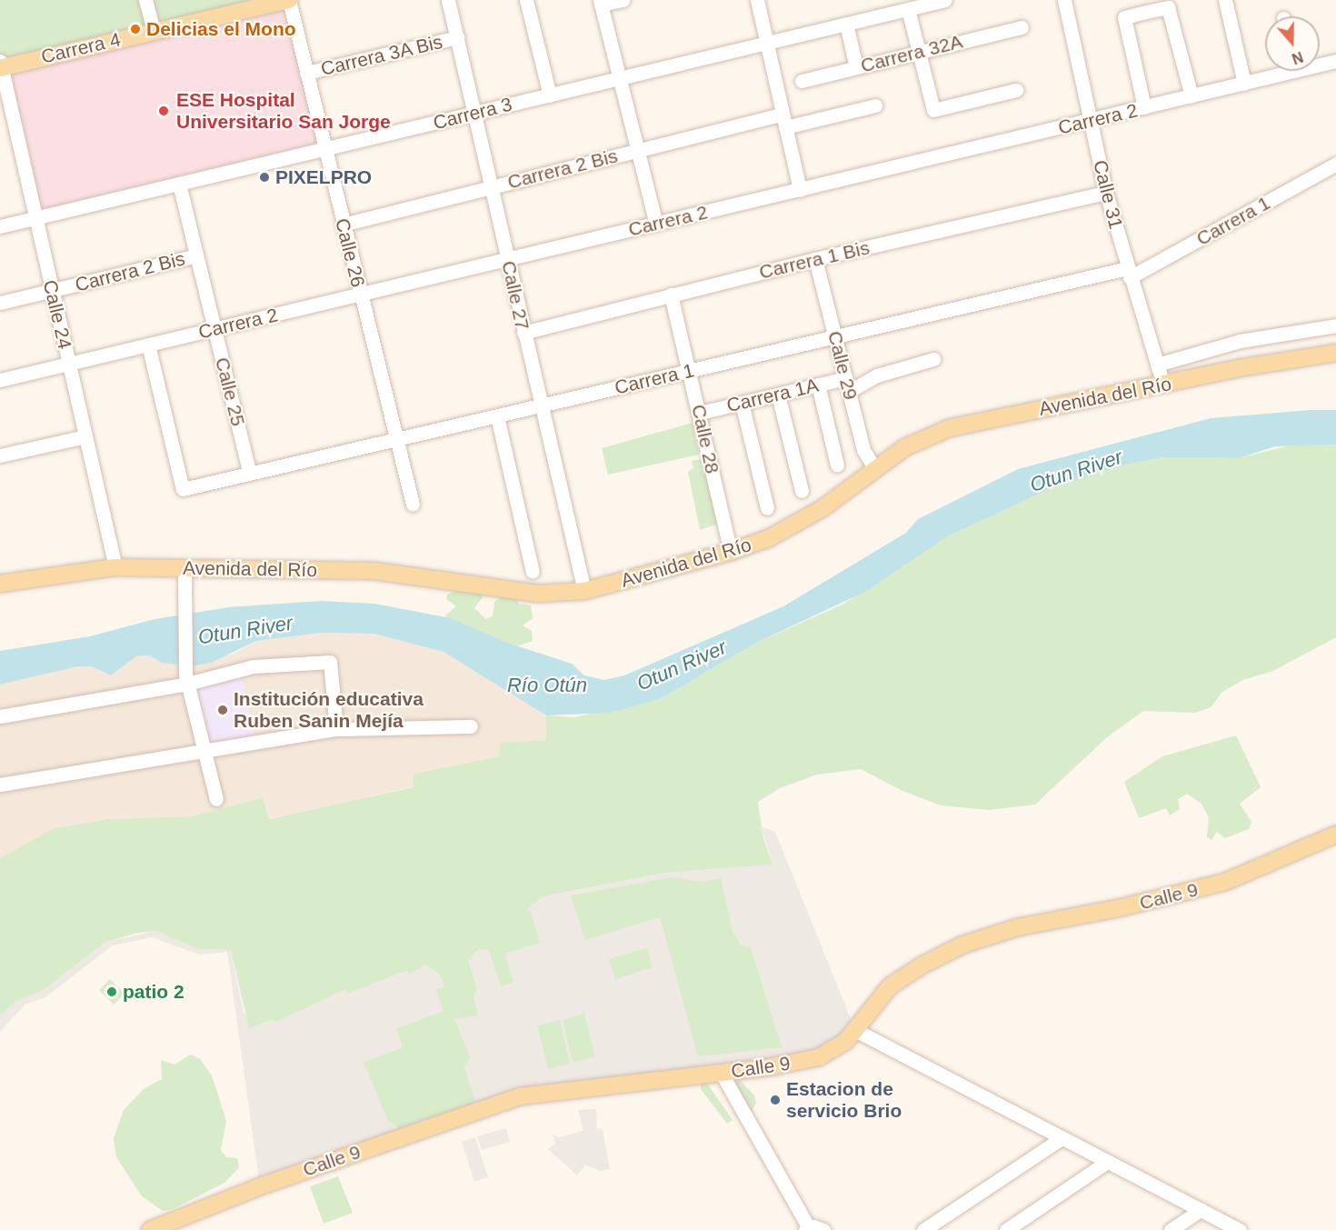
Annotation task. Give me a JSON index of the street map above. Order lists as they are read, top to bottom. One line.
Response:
{"streets":{"main road":["Carrera 4","Avenida del Río","Calle 9"],"street":["Carrera 32A","Carrera 3A Bis","Carrera 3","Carrera 2","Carrera 2 Bis","Calle 31","Carrera 1","Calle 26","Carrera 1 Bis","Calle 27","Calle 24","Calle 29","Calle 25","Carrera 1A","Calle 28"]},"crossings":[["Carrera 4","Calle 26"],["Carrera 4","Calle 24"],["Carrera 3A Bis","Calle 26"],["Carrera 3A Bis","Calle 27"],["Carrera 3","Calle 26"],["Carrera 3","Calle 27"],["Carrera 3","Calle 24"],["Carrera 3","Calle 25"],["Carrera 2","Calle 31"],["Carrera 2","Carrera 1"],["Carrera 2","Calle 26"],["Carrera 2","Calle 27"],["Carrera 2","Calle 24"],["Carrera 2","Calle 25"],["Carrera 2 Bis","Calle 26"],["Carrera 2 Bis","Calle 27"],["Carrera 2 Bis","Calle 24"],["Carrera 2 Bis","Calle 25"],["Calle 31","Carrera 1"],["Calle 31","Carrera 1 Bis"],["Calle 31","Avenida del Río"],["Carrera 1","Calle 26"],["Carrera 1","Calle 27"],["Carrera 1","Calle 29"],["Carrera 1","Calle 25"],["Carrera 1","Calle 28"],["Carrera 1 Bis","Calle 27"],["Carrera 1 Bis","Calle 29"],["Carrera 1 Bis","Calle 28"],["Calle 27","Avenida del Río"],["Calle 24","Avenida del Río"],["Calle 29","Carrera 1A"],["Calle 29","Avenida del Río"],["Carrera 1A","Calle 28"],["Avenida del Río","Calle 28"]],"water":["Otun River","Río Otún"],"places":["Delicias el Mono","ESE Hospital Universitario San Jorge","PIXELPRO","Institución educativa Ruben Sanin Mejía","patio 2","Estacion de servicio Brio"],"north":"bottom"}
